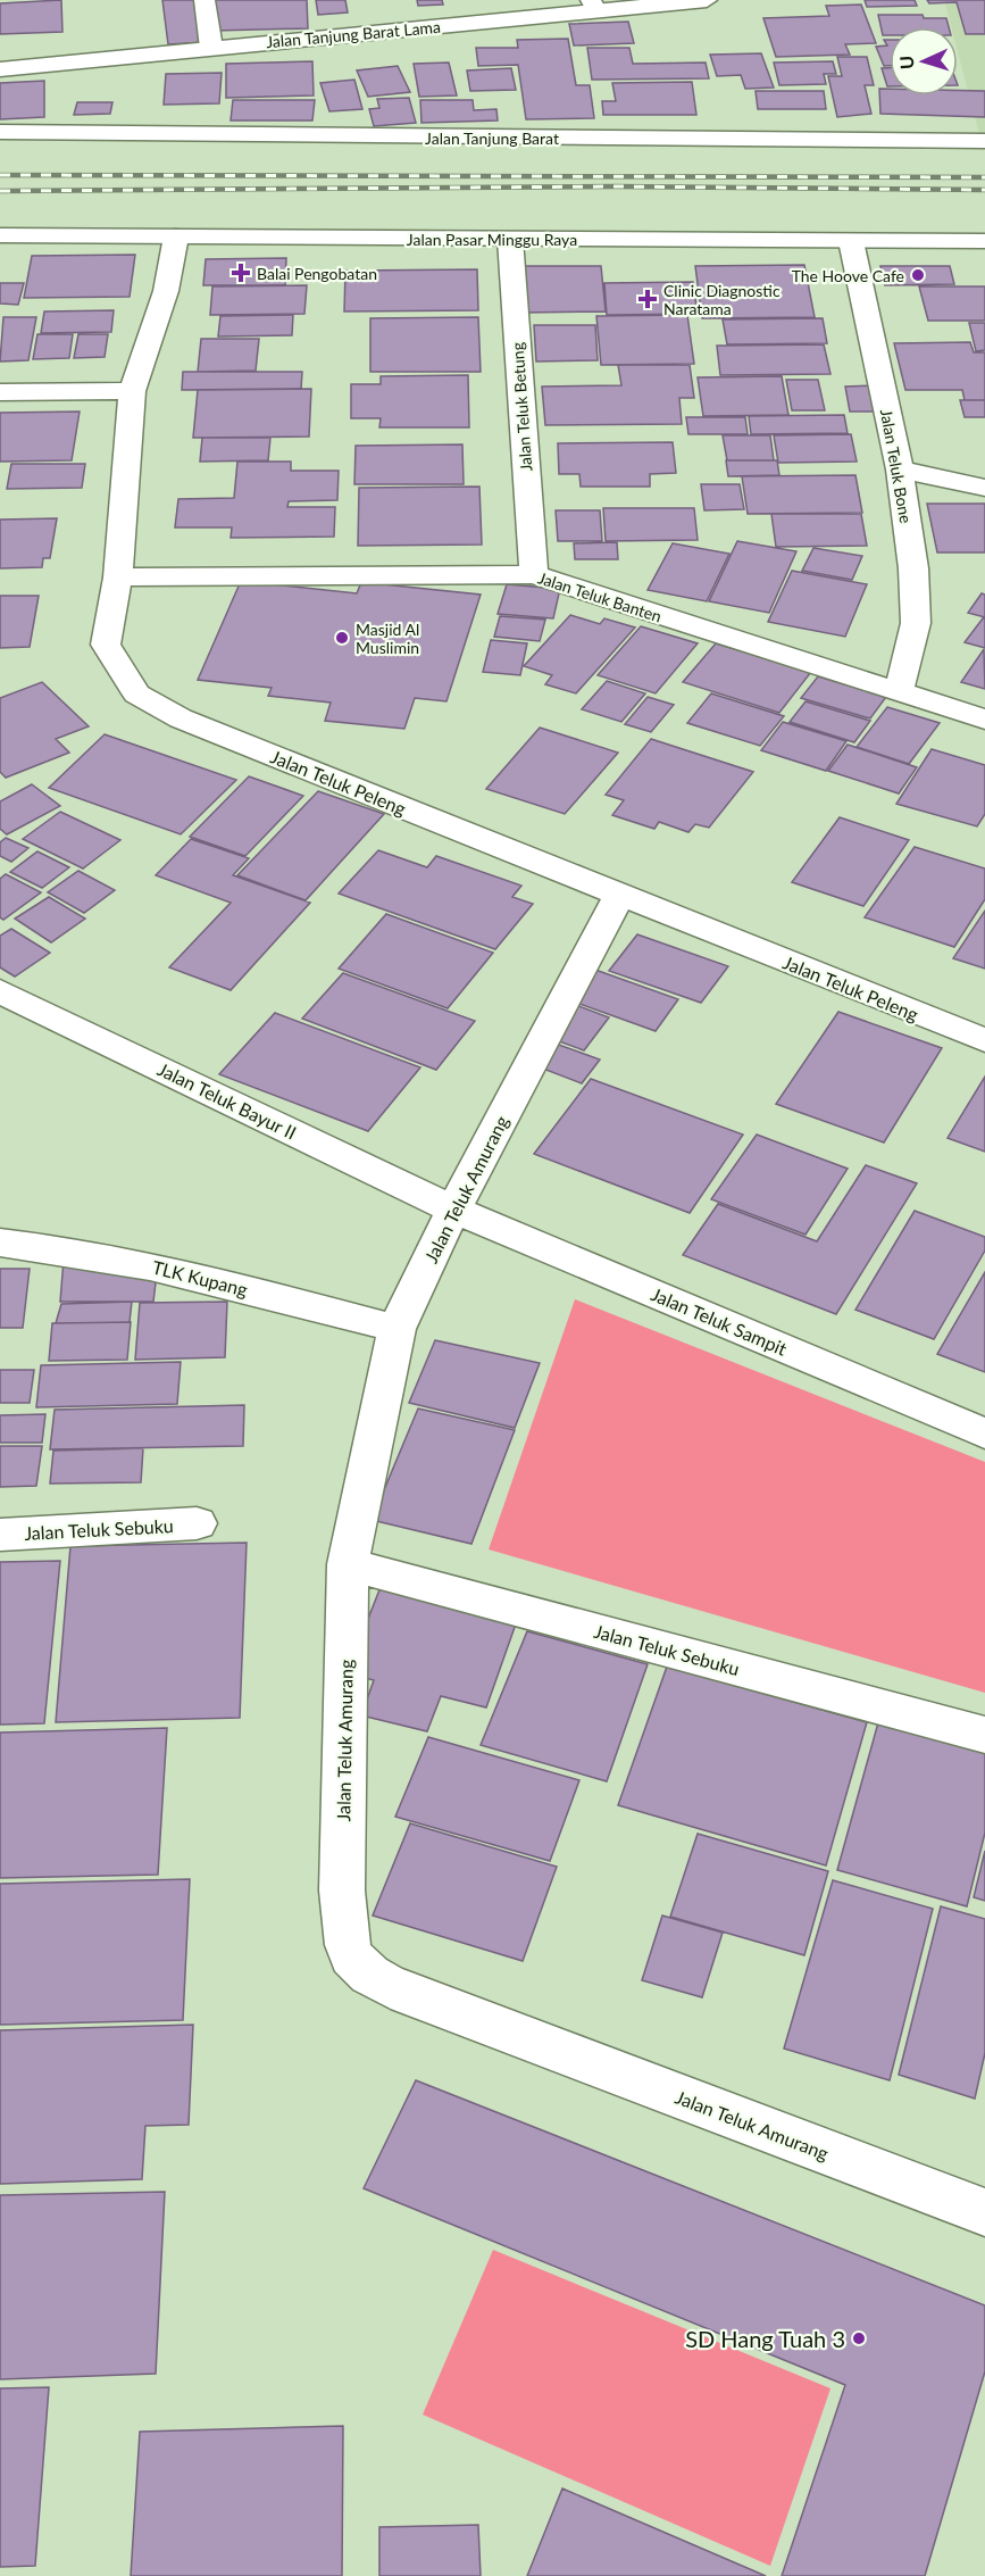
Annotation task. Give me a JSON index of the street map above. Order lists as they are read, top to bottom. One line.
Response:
{"streets":{"street":["Jalan Tanjung Barat Lama","Jalan Tanjung Barat","Jalan Pasar Minggu Raya","Jalan Teluk Betung","Jalan Teluk Bone","Jalan Teluk Banten","Jalan Teluk Peleng","Jalan Teluk Bayur II","Jalan Teluk Amurang","TLK Kupang","Jalan Teluk Sampit","Jalan Teluk Sebuku"]},"crossings":[["Jalan Pasar Minggu Raya","Jalan Teluk Betung"],["Jalan Pasar Minggu Raya","Jalan Teluk Bone"],["Jalan Pasar Minggu Raya","Jalan Teluk Peleng"],["Jalan Teluk Betung","Jalan Teluk Banten"],["Jalan Teluk Bone","Jalan Teluk Banten"],["Jalan Teluk Banten","Jalan Teluk Peleng"],["Jalan Teluk Peleng","Jalan Teluk Amurang"],["Jalan Teluk Bayur II","Jalan Teluk Amurang"],["Jalan Teluk Bayur II","Jalan Teluk Sampit"],["Jalan Teluk Amurang","TLK Kupang"],["Jalan Teluk Amurang","Jalan Teluk Sampit"],["Jalan Teluk Amurang","Jalan Teluk Sebuku"]],"places":{"health":["Balai Pengobatan","Clinic Diagnostic Naratama"],"other":["The Hoove Cafe","Masjid Al Muslimin","SD Hang Tuah 3"]},"north":"left"}
